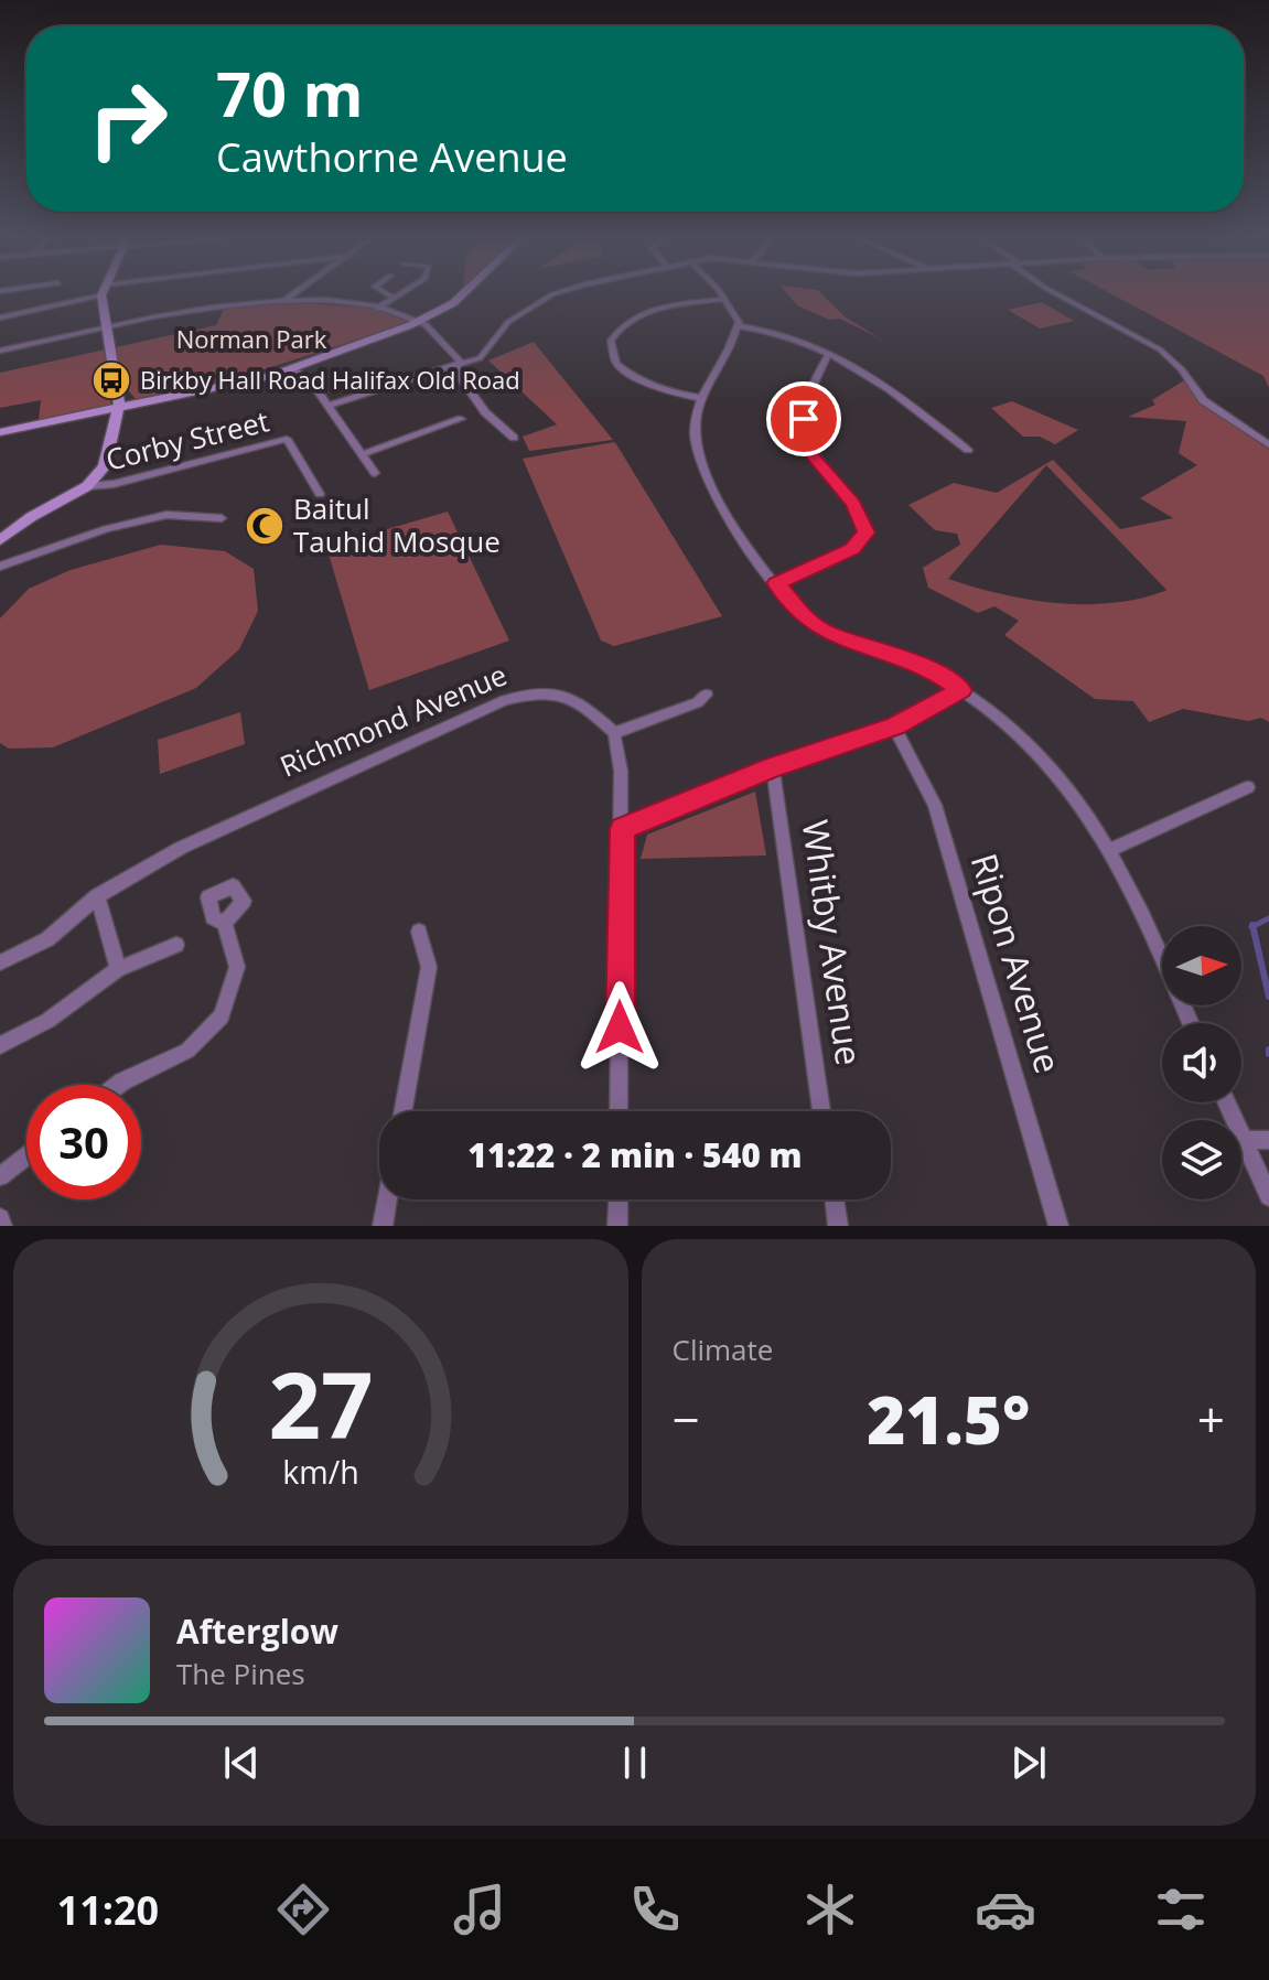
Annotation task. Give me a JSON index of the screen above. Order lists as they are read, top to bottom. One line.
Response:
{"streets":{"street":["Corby Street","Richmond Avenue","Whitby Avenue","Ripon Avenue"]},"parks":["Norman Park"],"places":{"bus stop":["Birkby Hall Road Halifax Old Road"],"mosque":["Baitul Tauhid Mosque"]},"north":"right","page":{"turn":["70 m","Cawthorne Avenue"],"limit":"30","trip":"11:22 · 2 min · 540 m","tile":"Climate","heat":["−","21.5°","+"],"song":["Afterglow","The Pines"],"tabs":"11:20","gauge":["27","km/h"]}}
